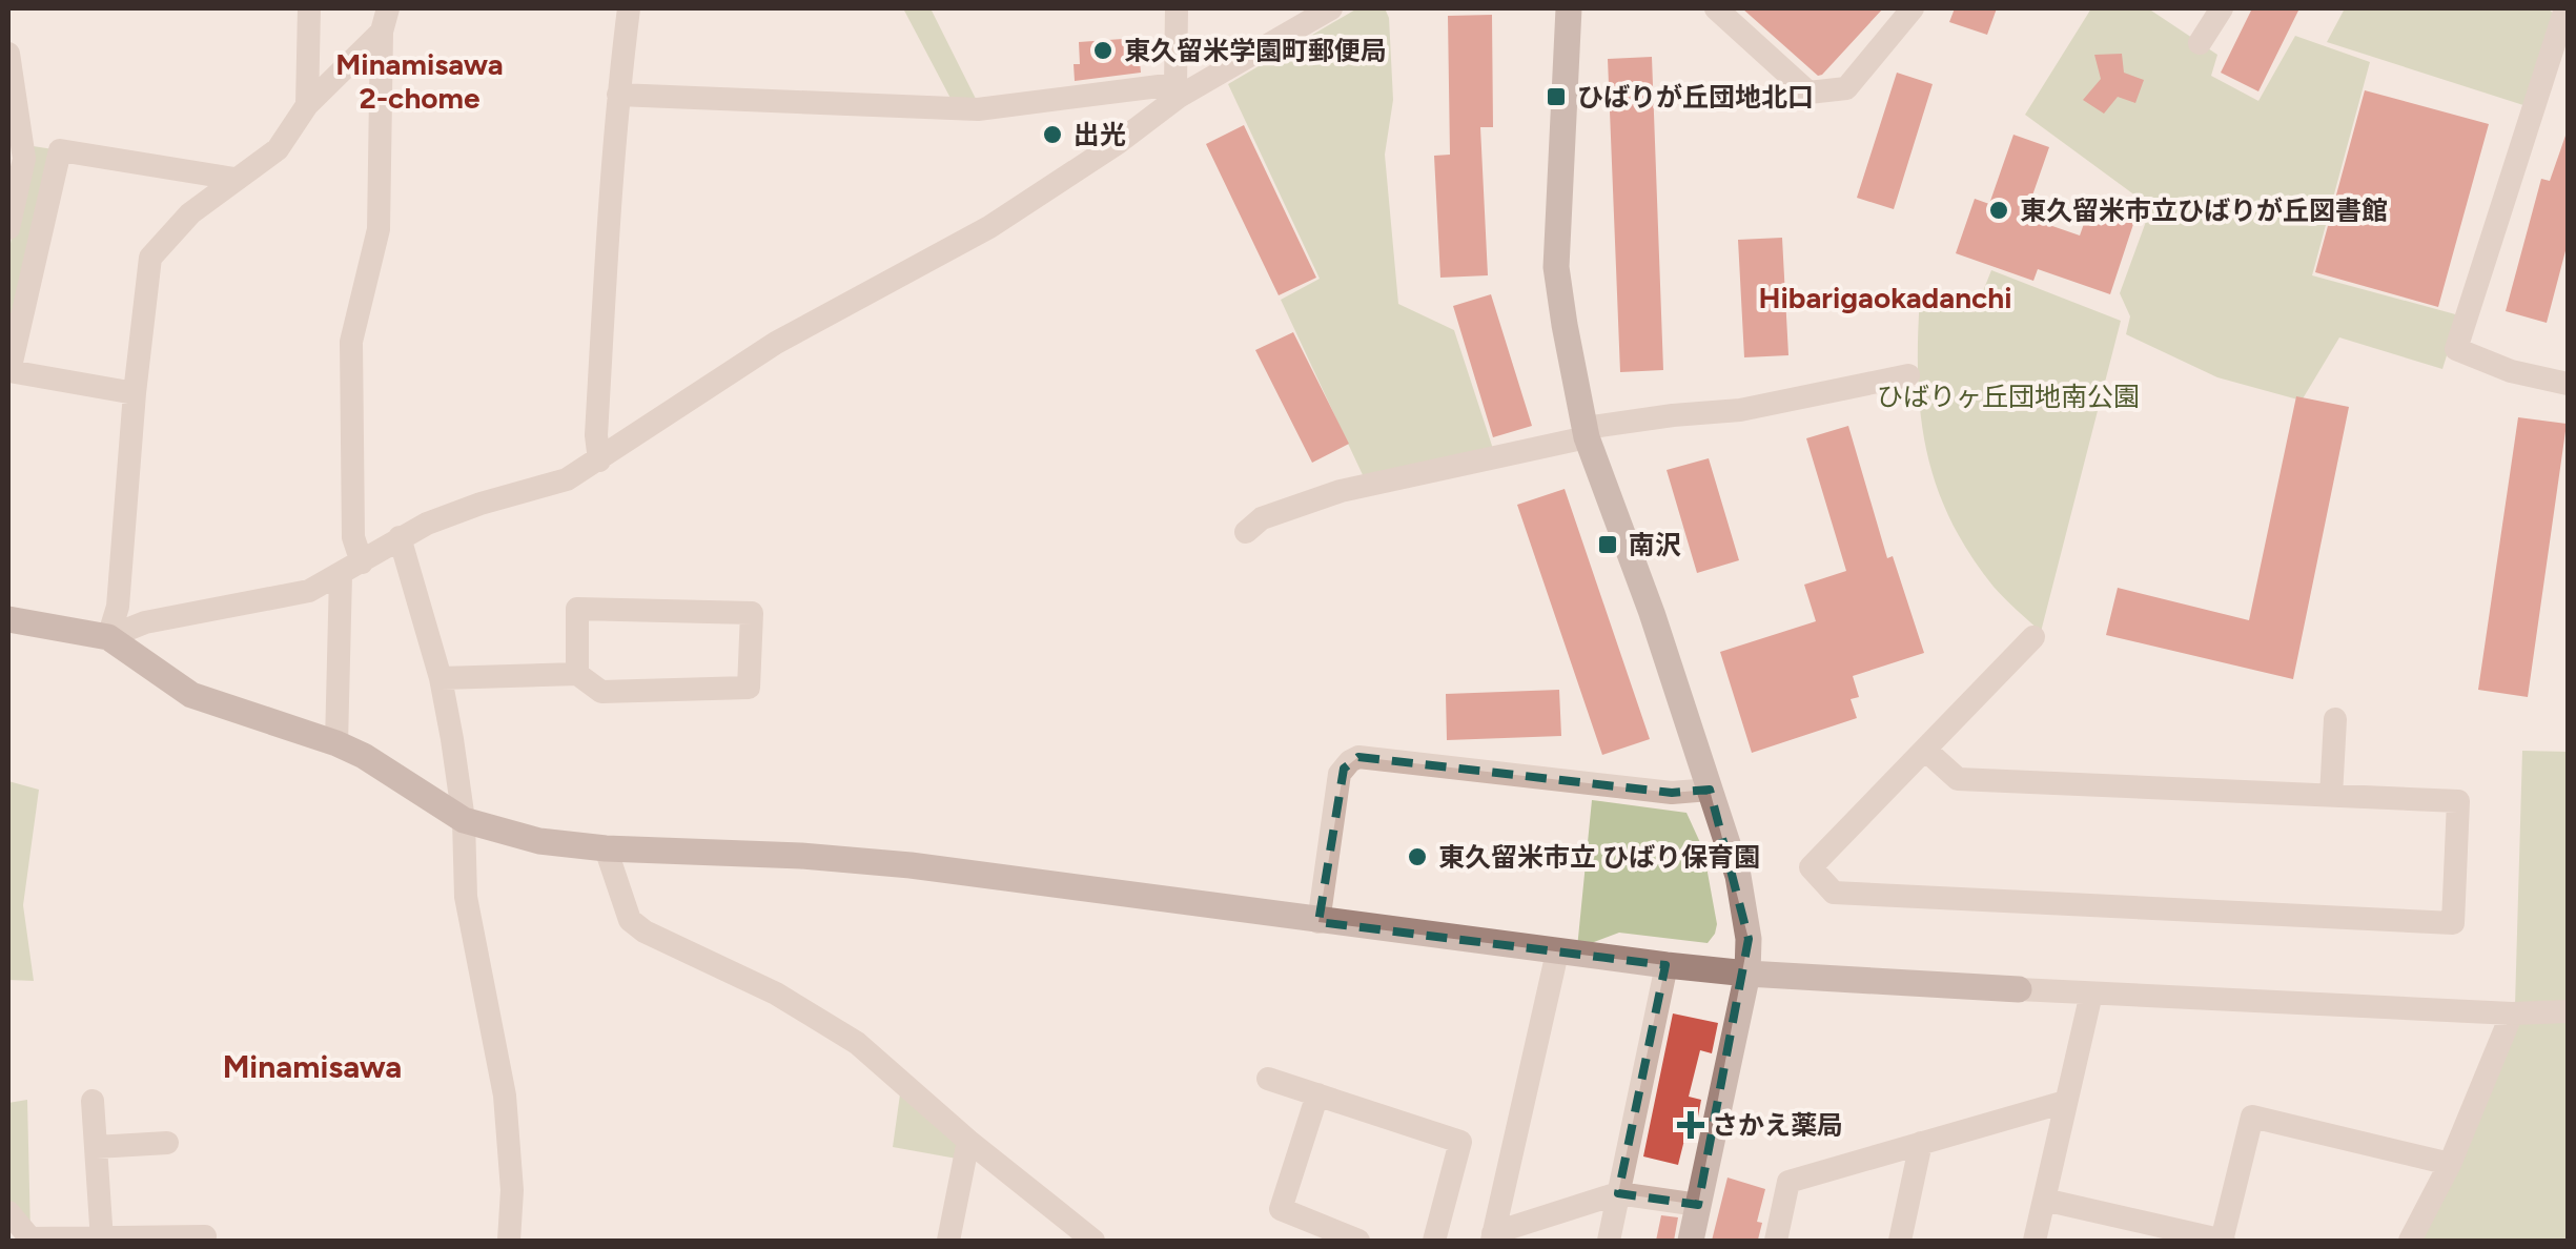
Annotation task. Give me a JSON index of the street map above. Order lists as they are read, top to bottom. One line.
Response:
{"districts":["Minamisawa 2-chome","Hibarigaokadanchi","Minamisawa"],"parks":["ひばりヶ丘団地南公園"],"places":{"other":["東久留米学園町郵便局","出光","東久留米市立ひばりが丘図書館","東久留米市立 ひばり保育園"],"transit":["ひばりが丘団地北口","南沢"],"health":["さかえ薬局"]}}
